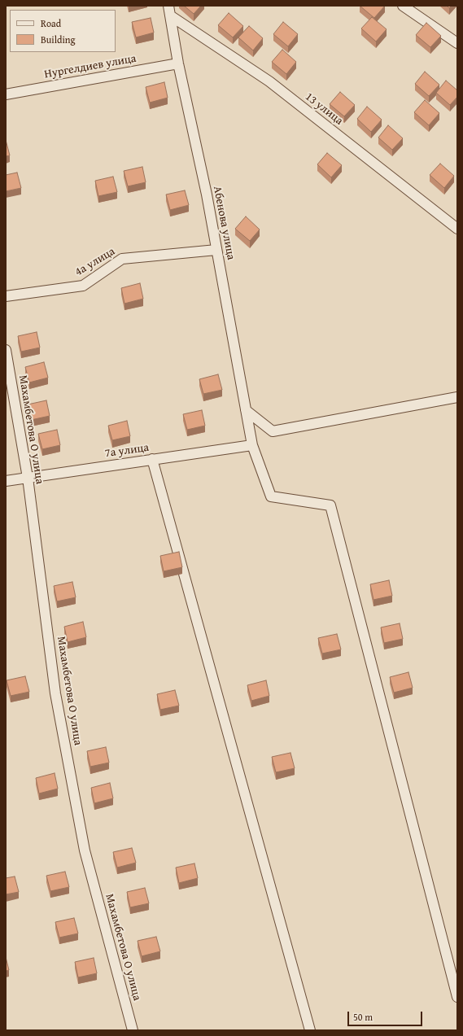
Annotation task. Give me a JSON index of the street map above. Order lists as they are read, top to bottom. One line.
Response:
{"streets":{"street":["Нургелдиев улица","13 улица","Абенова улица","4а улица","Махамбетова О улица","7а улица"]},"crossings":[["Нургелдиев улица","Абенова улица"],["13 улица","Абенова улица"],["Абенова улица","4а улица"],["Абенова улица","7а улица"],["Махамбетова О улица","7а улица"]],"legend":["Road","Building"],"scale_bar":"50 m"}
